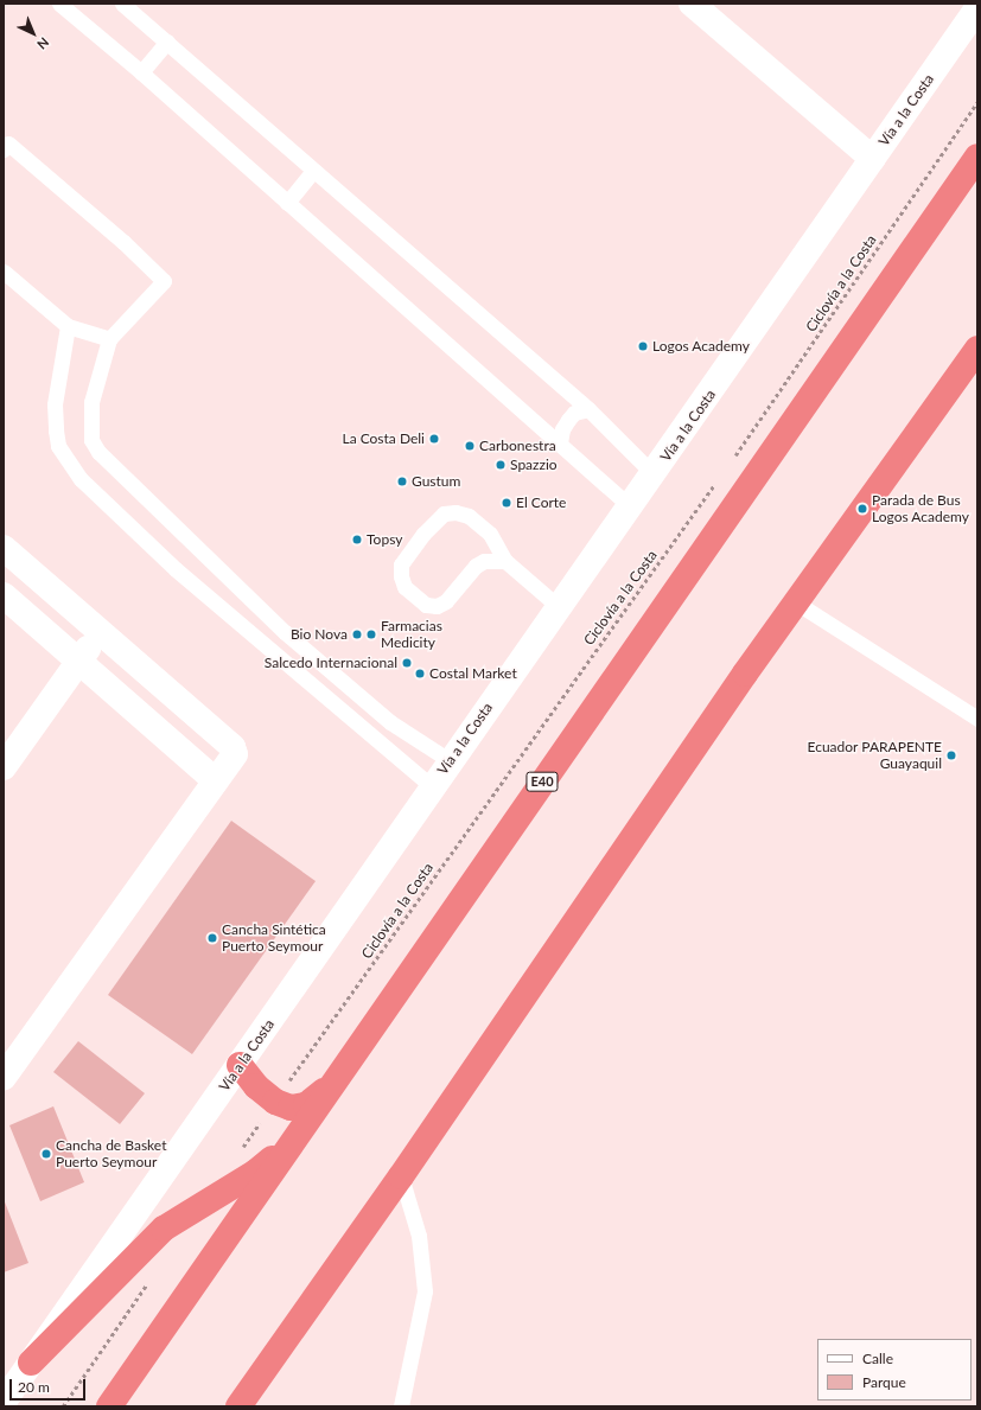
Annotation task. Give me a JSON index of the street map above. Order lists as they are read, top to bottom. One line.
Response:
{"streets":{"highway":["E40"],"street":["Vía a la Costa"],"path":["Ciclovía a la Costa"]},"places":["Logos Academy","La Costa Deli","Carbonestra","Spazzio","Gustum","El Corte","Parada de Bus Logos Academy","Topsy","Bio Nova","Farmacias Medicity","Salcedo Internacional","Costal Market","Ecuador PARAPENTE Guayaquil","Cancha Sintética Puerto Seymour","Cancha de Basket Puerto Seymour"],"legend":["Calle","Parque"],"scale_bar":"20 m","north":"bottom right"}
